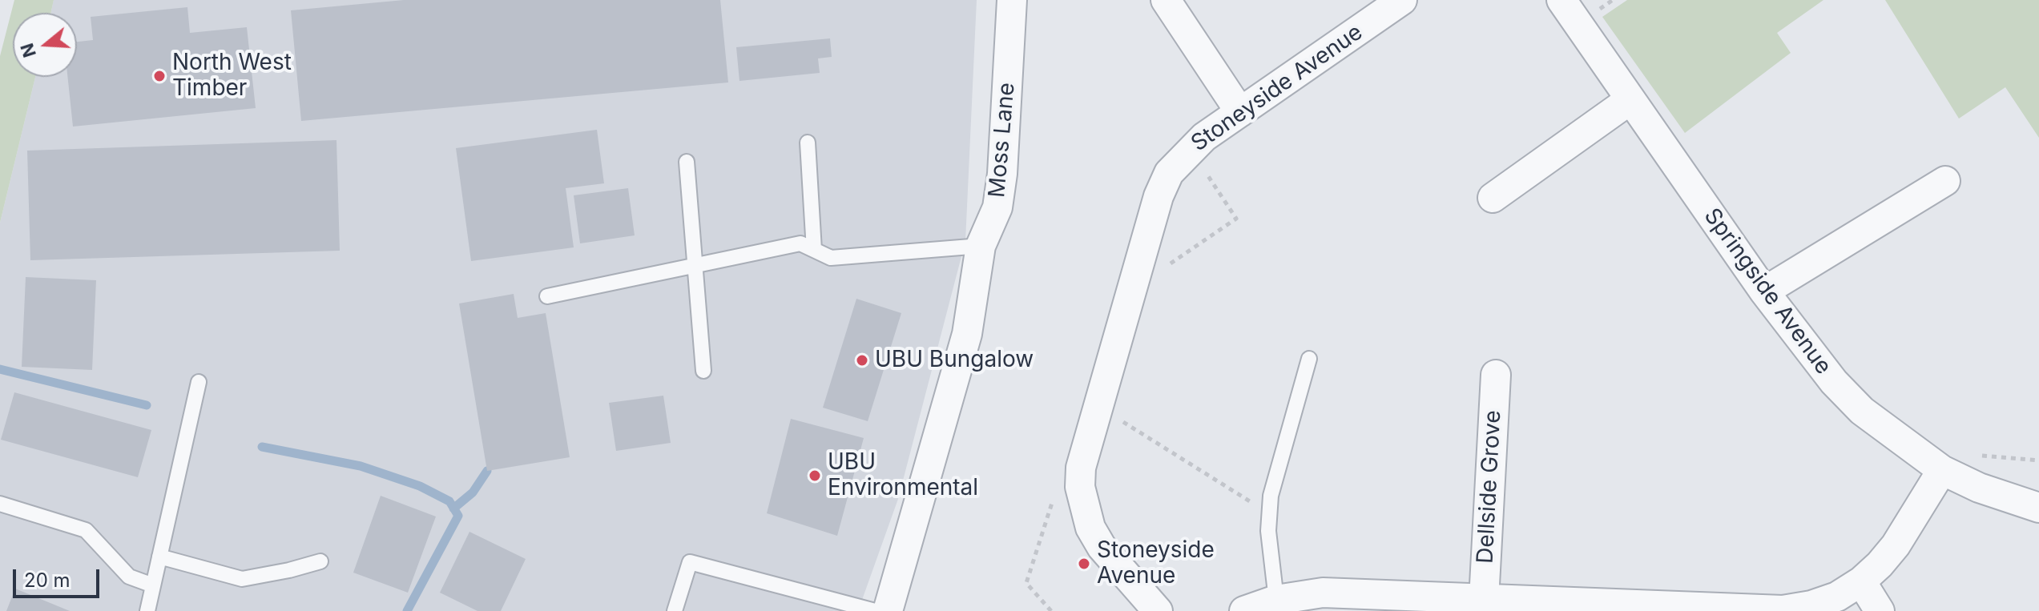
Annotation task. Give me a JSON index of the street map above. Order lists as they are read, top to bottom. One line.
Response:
{"streets":{"street":["Stoneyside Avenue","Moss Lane","Springside Avenue","Dellside Grove"]},"places":["North West Timber","UBU Bungalow","UBU Environmental","Stoneyside Avenue"],"scale_bar":"20 m","north":"left"}
